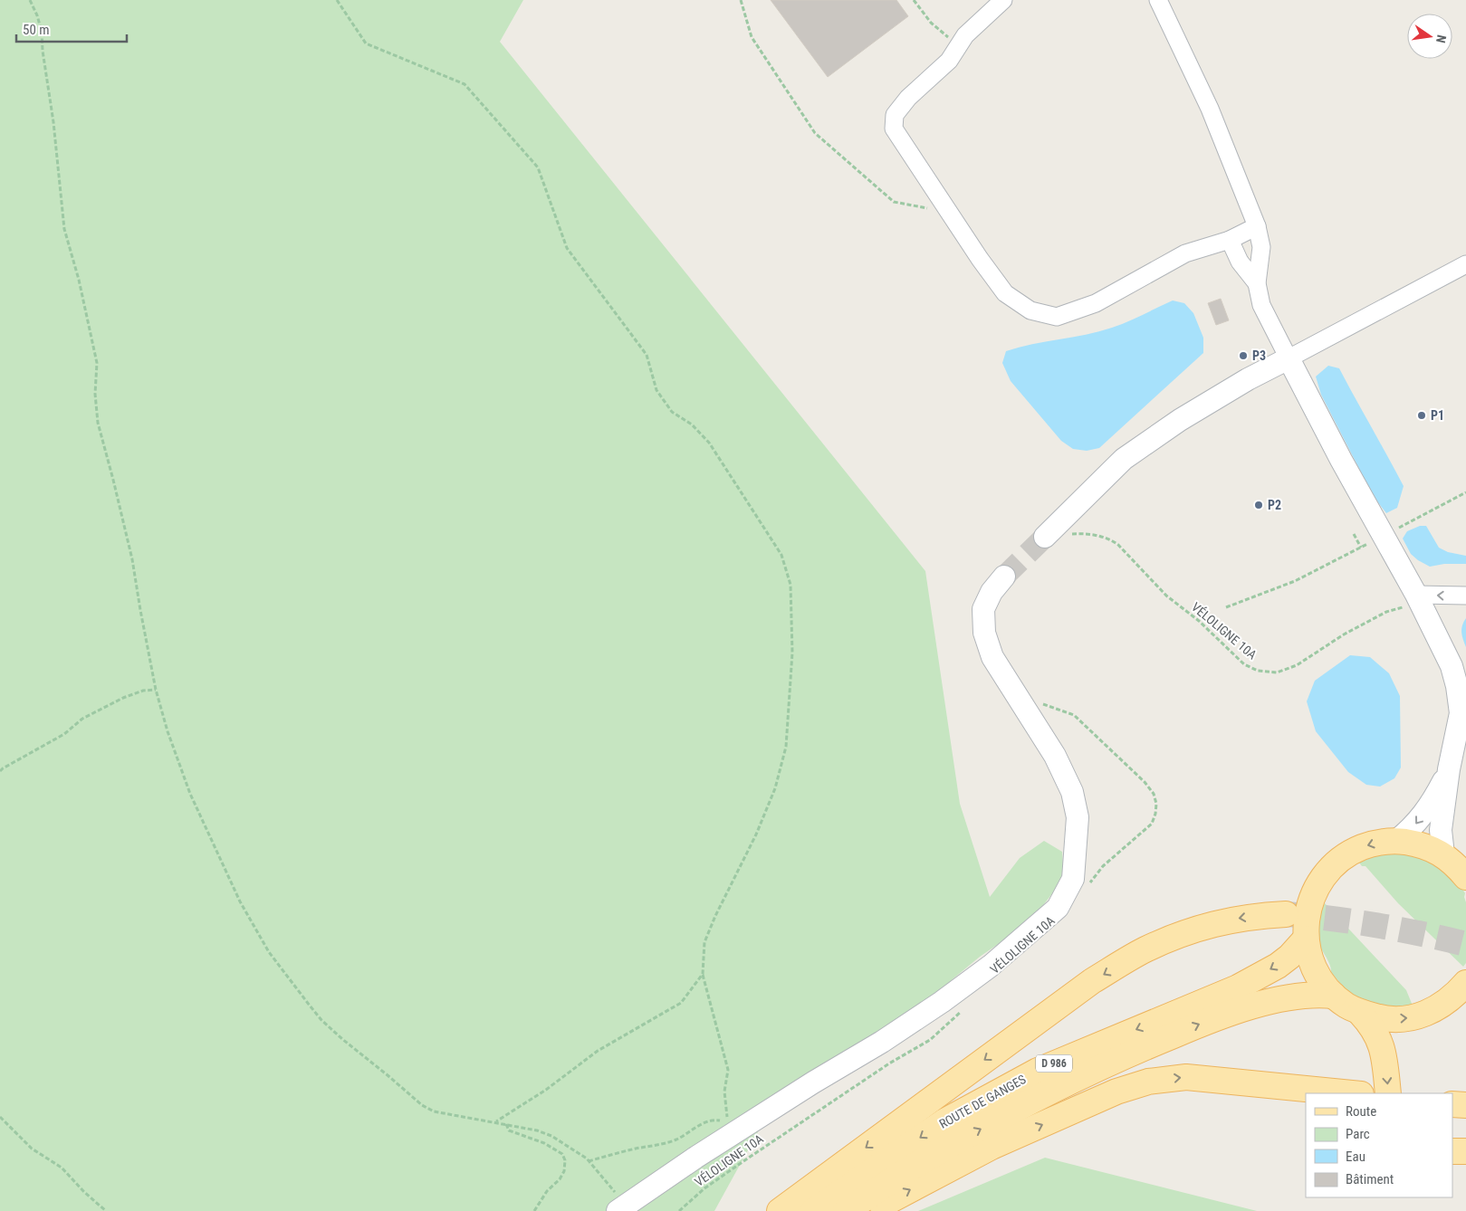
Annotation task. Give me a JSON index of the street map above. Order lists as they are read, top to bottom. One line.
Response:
{"streets":{"main road":["D 986","ROUTE DE GANGES"],"path":["VÉLOLIGNE 10A"]},"places":["P3","P1","P2"],"legend":["Route","Parc","Eau","Bâtiment"],"scale_bar":"50 m","north":"right"}
